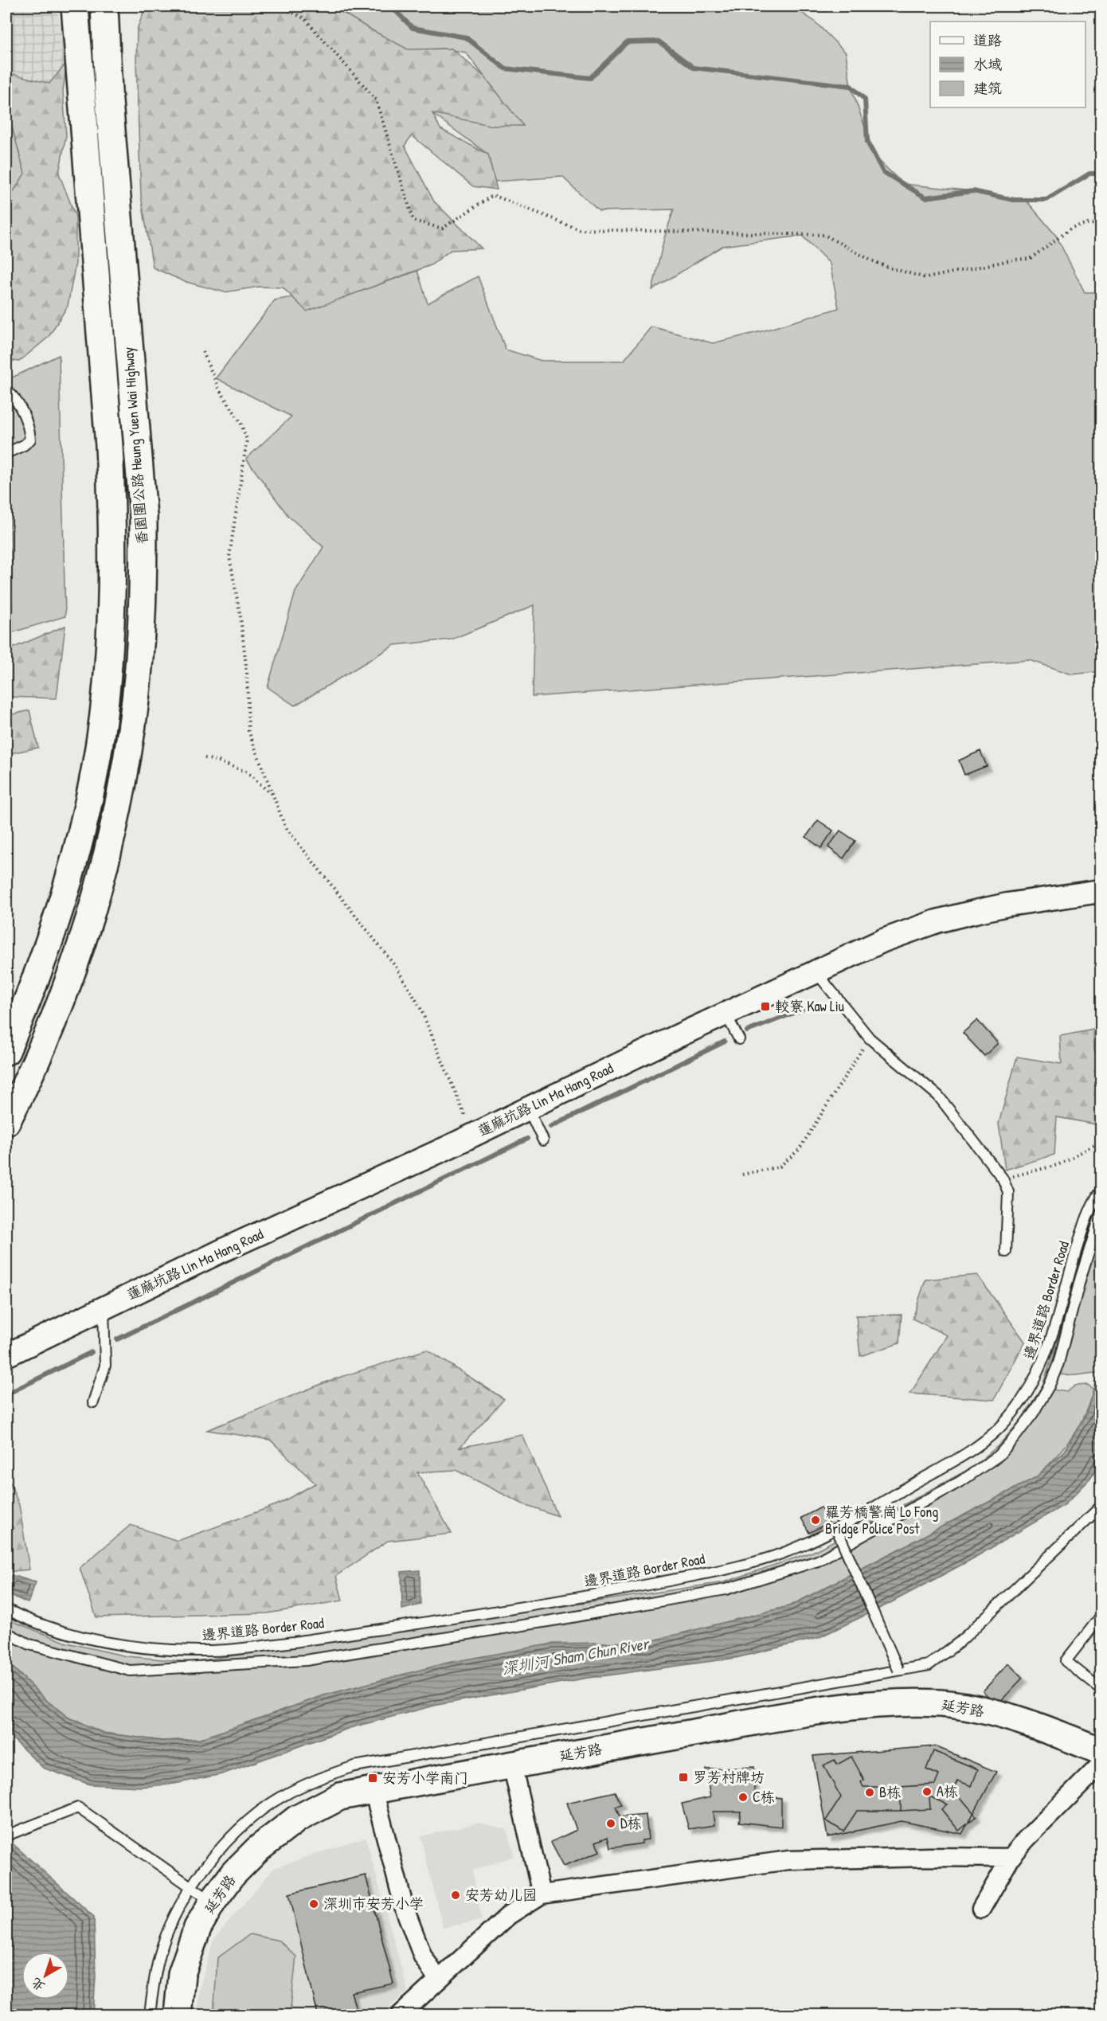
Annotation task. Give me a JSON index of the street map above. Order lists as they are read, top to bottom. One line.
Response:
{"streets":{"main road":["香園圍公路 Heung Yuen Wai Highway","延芳路"],"street":["蓮麻坑路 Lin Ma Hang Road"],"lane":["邊界道路 Border Road"]},"water":["深圳河 Sham Chun River"],"places":{"transit":["較寮 Kaw Liu","罗芳村牌坊","安芳小学南门"],"other":["羅芳橋警崗 Lo Fong Bridge Police Post","A栋","B栋","C栋","D栋","安芳幼儿园","深圳市安芳小学"]},"legend":["道路","水域","建筑"],"north":"bottom left"}
